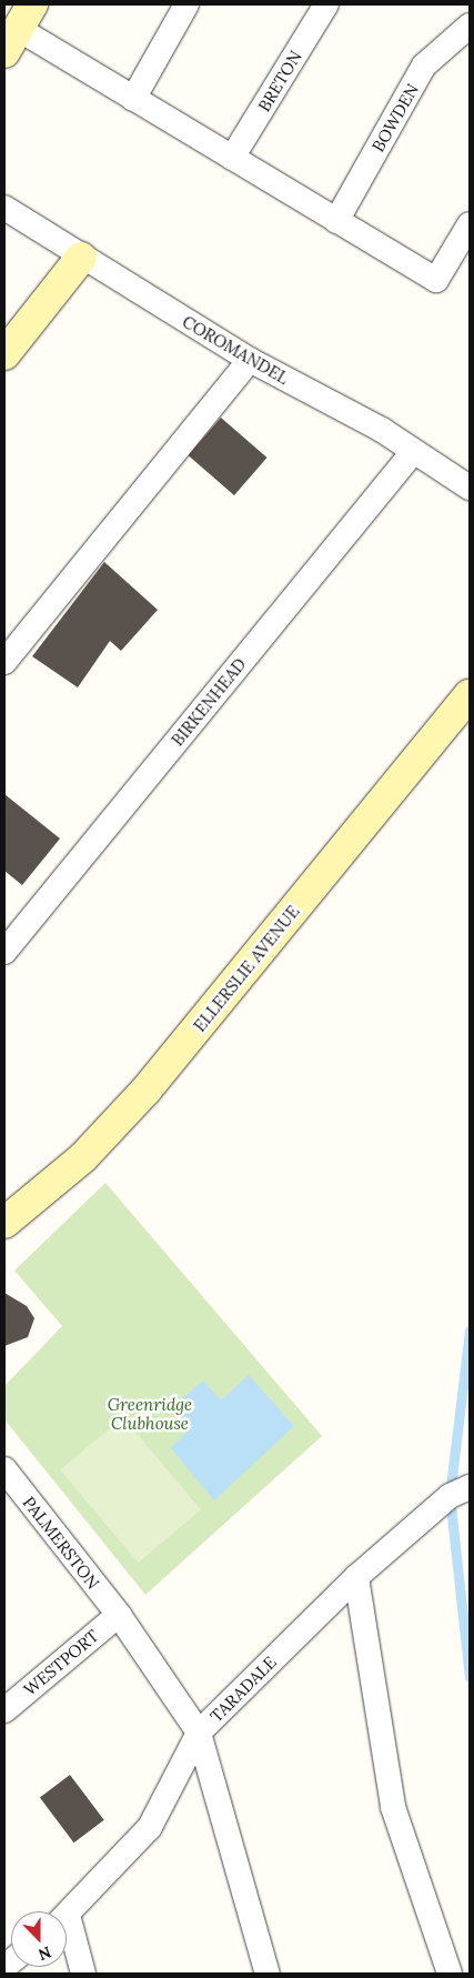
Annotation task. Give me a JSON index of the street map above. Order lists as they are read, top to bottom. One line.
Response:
{"streets":{"street":["BRETON","BOWDEN","COROMANDEL","BIRKENHEAD","ELLERSLIE AVENUE","PALMERSTON","WESTPORT","TARADALE"]},"crossings":[["COROMANDEL","BIRKENHEAD"],["PALMERSTON","WESTPORT"],["PALMERSTON","TARADALE"]],"parks":["Greenridge Clubhouse"],"north":"bottom"}
